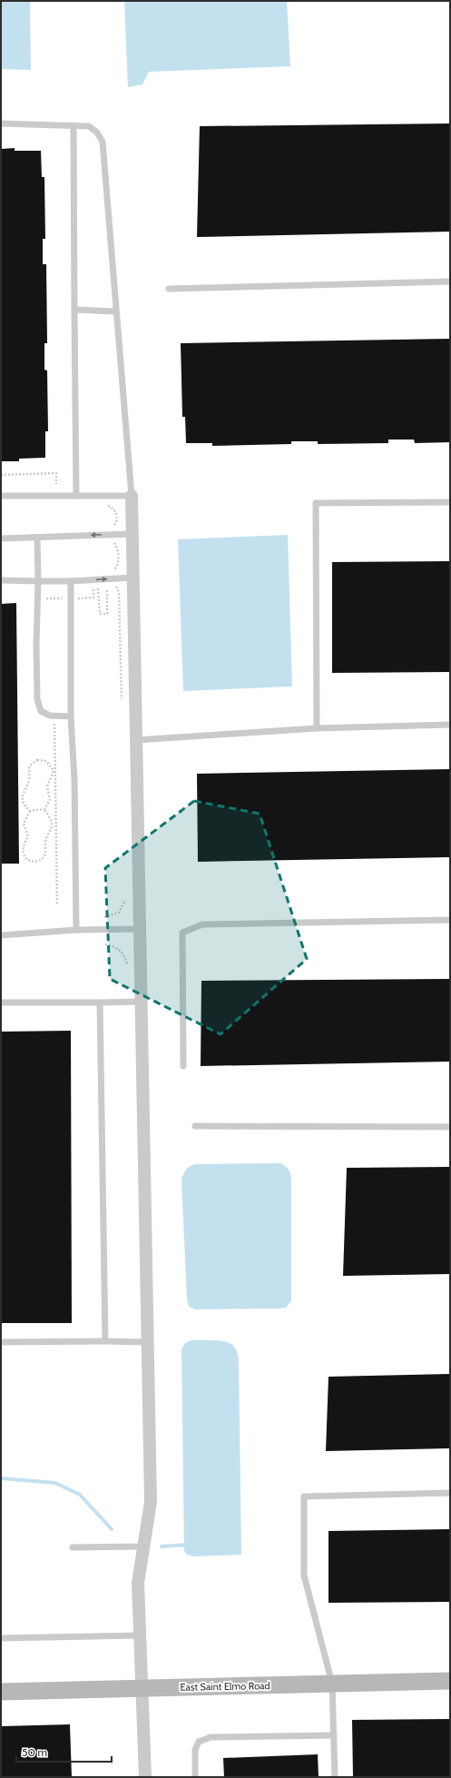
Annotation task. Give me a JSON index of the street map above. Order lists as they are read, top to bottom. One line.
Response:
{"streets":{"street":["East Saint Elmo Road"]},"scale_bar":"50 m"}
